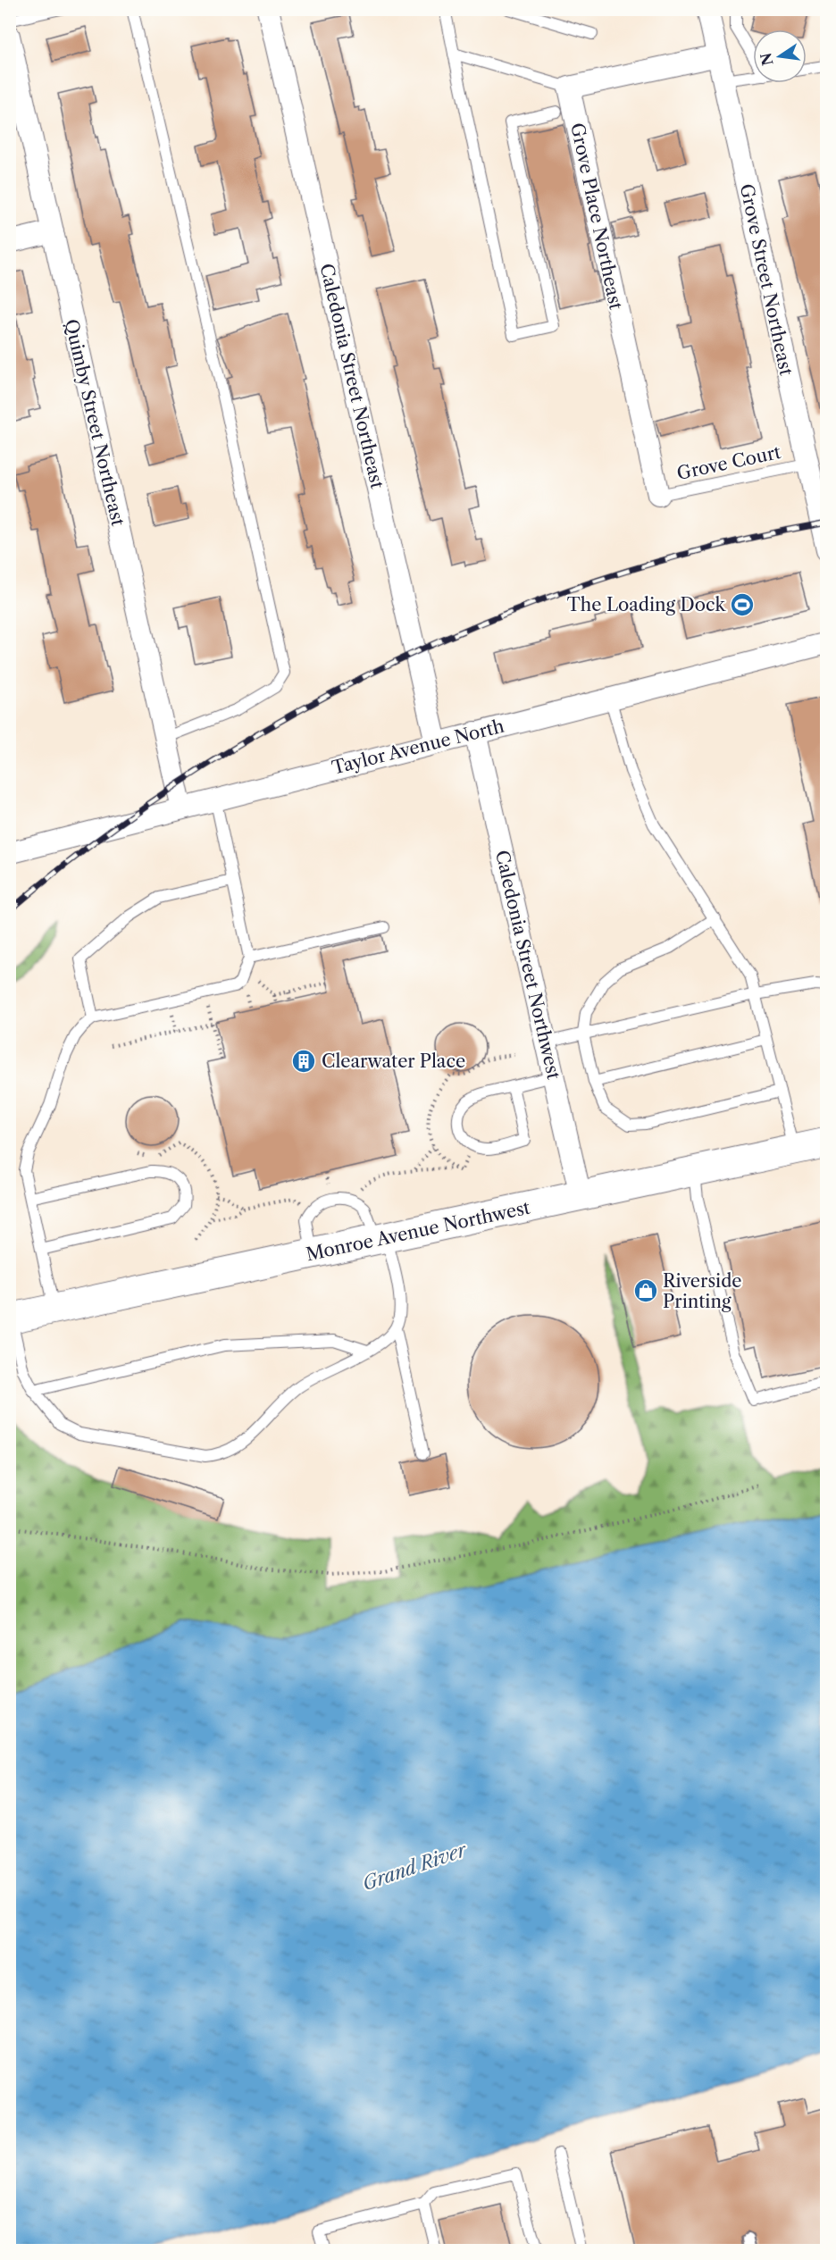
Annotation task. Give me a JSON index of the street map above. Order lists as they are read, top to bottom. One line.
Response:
{"streets":{"main road":["Monroe Avenue Northwest"],"street":["Grove Place Northeast","Grove Street Northeast","Caledonia Street Northeast","Quimby Street Northeast","Taylor Avenue North","Caledonia Street Northwest"],"lane":["Grove Court"]},"crossings":[["Grove Place Northeast","Grove Court"],["Grove Street Northeast","Grove Court"],["Caledonia Street Northeast","Taylor Avenue North"],["Quimby Street Northeast","Taylor Avenue North"],["Taylor Avenue North","Caledonia Street Northwest"],["Caledonia Street Northwest","Monroe Avenue Northwest"]],"water":["Grand River"],"places":{"sports":["The Loading Dock"],"building":["Clearwater Place"],"shop":["Riverside Printing"]},"north":"left"}
